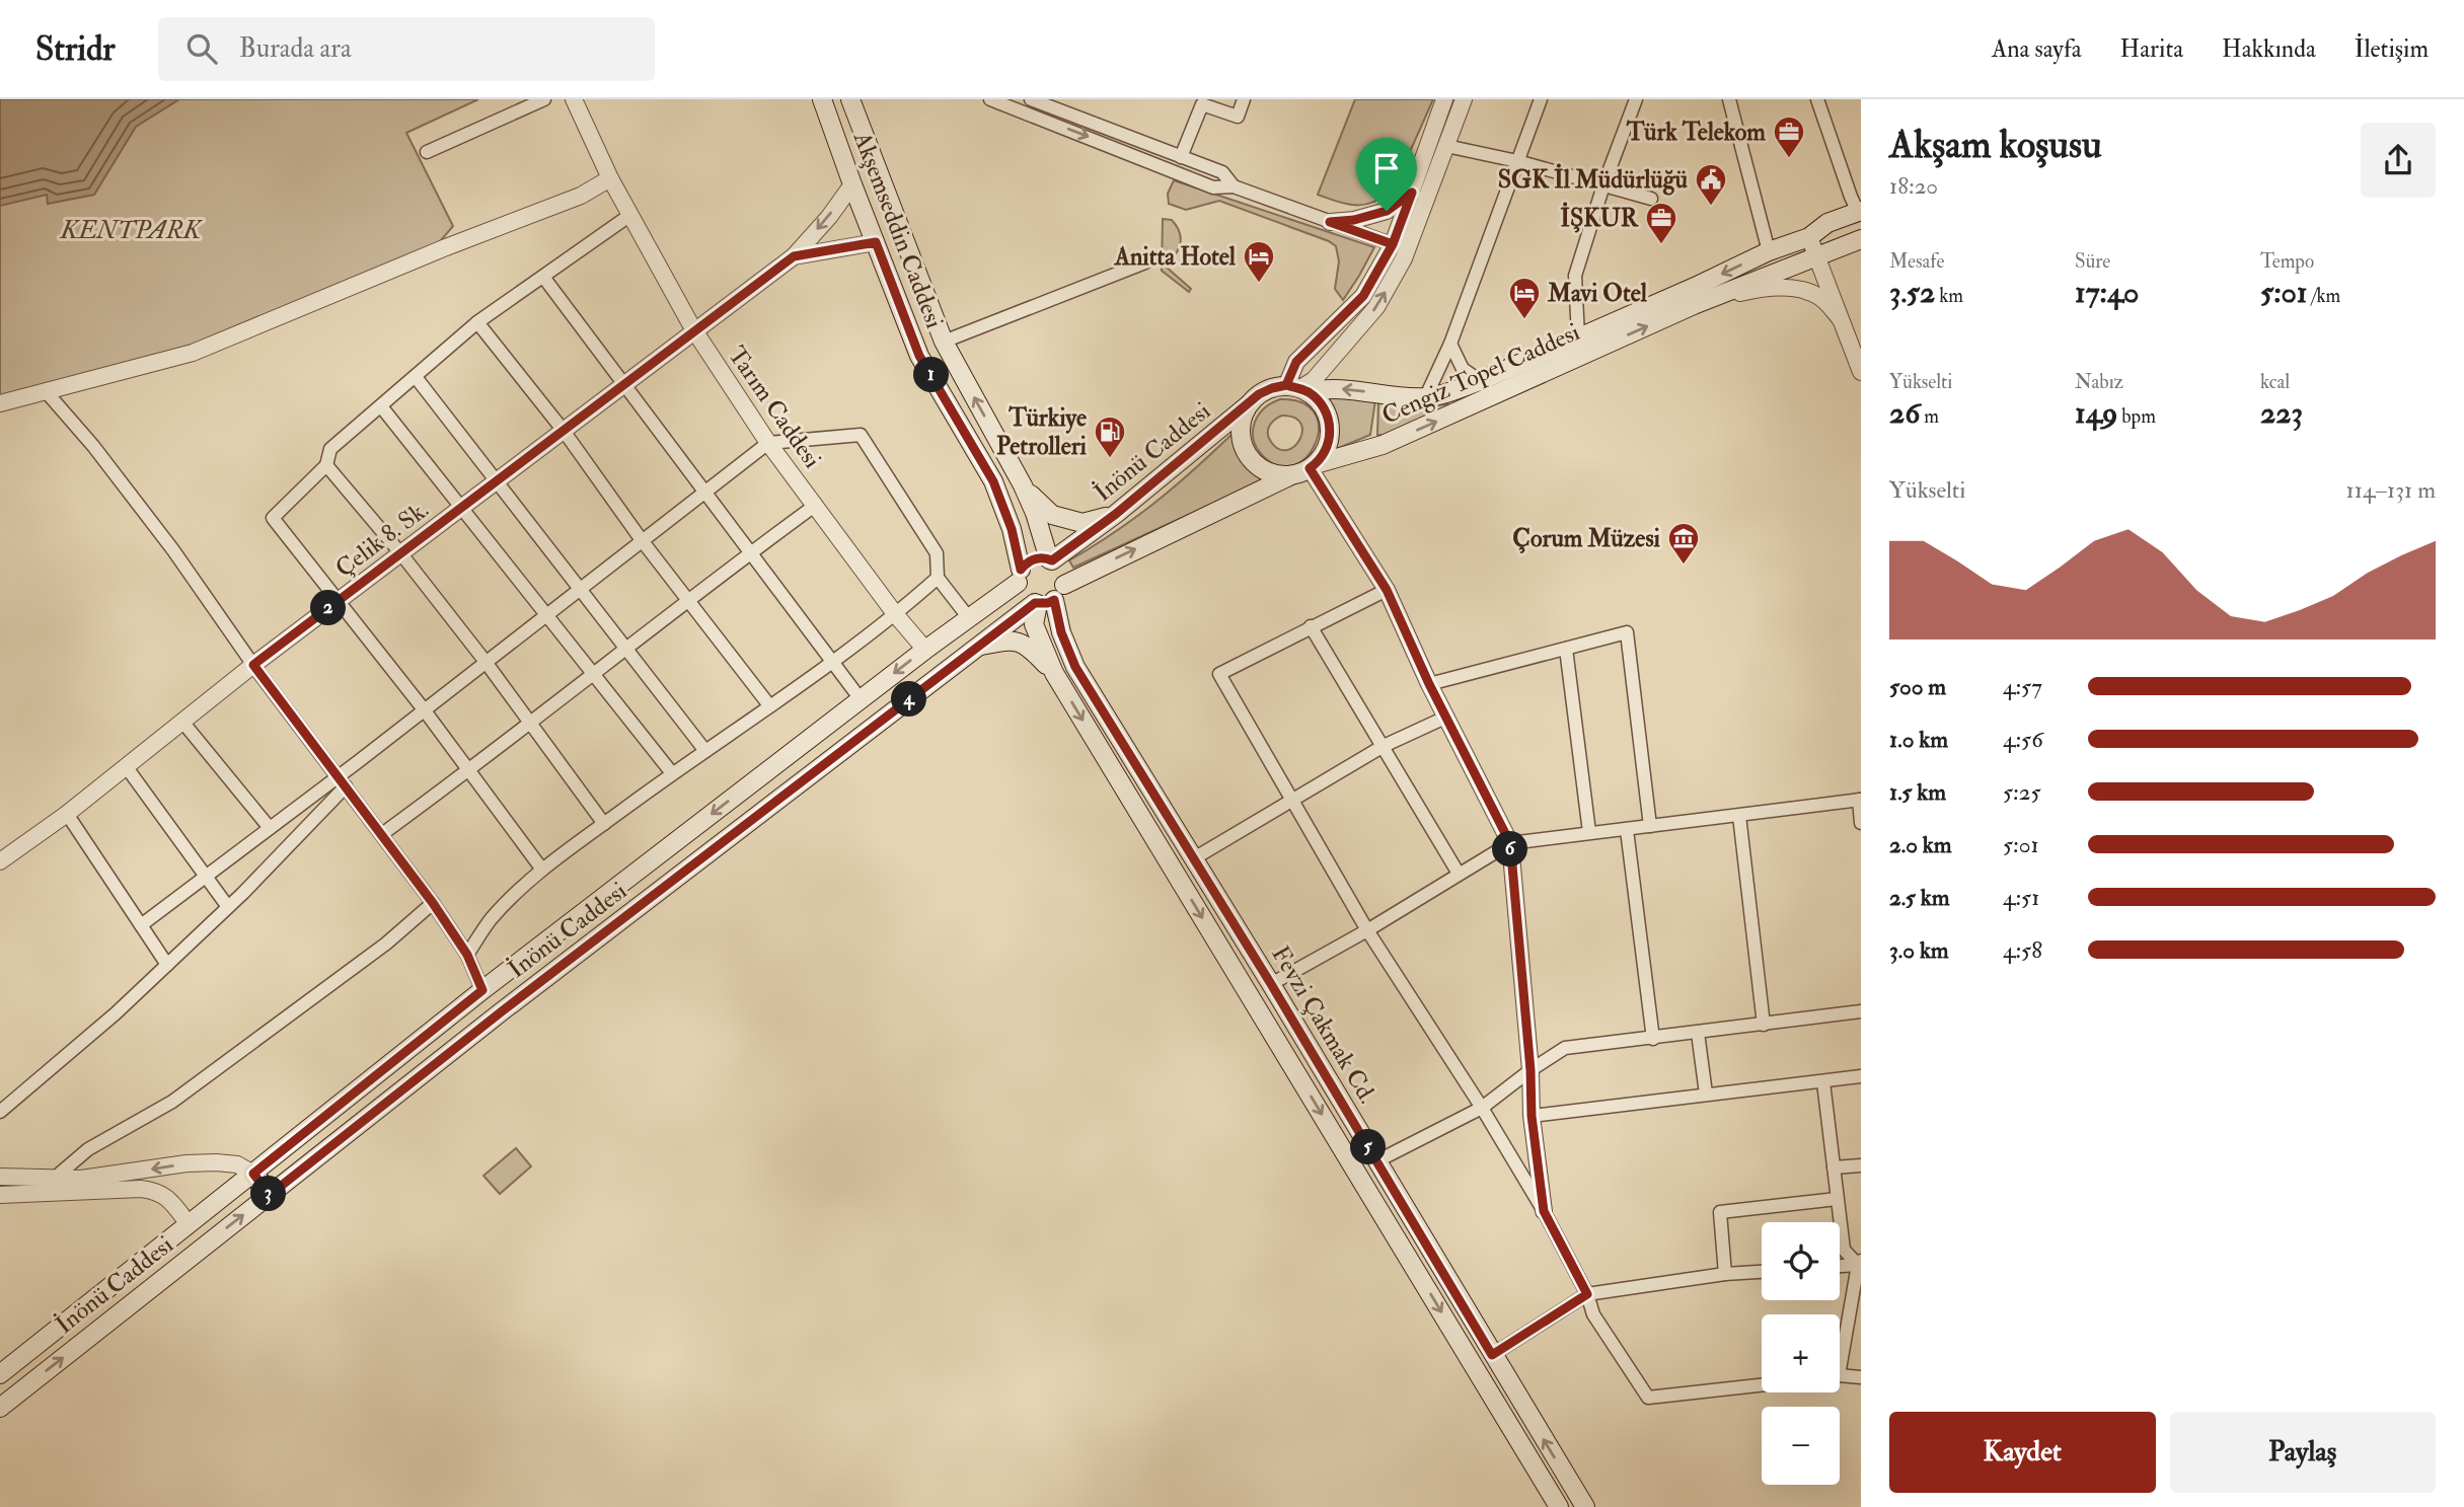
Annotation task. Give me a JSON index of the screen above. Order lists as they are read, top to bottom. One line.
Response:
{"streets":{"main road":["Akşemseddin Caddesi","Cengiz Topel Caddesi","İnönü Caddesi","Fevzi Çakmak Cd."],"street":["Tarım Caddesi","Çelik 8. Sk."]},"crossings":[["Akşemseddin Caddesi","İnönü Caddesi"],["Akşemseddin Caddesi","Çelik 8. Sk."],["Akşemseddin Caddesi","Fevzi Çakmak Cd."],["Cengiz Topel Caddesi","İnönü Caddesi"],["Tarım Caddesi","İnönü Caddesi"],["Tarım Caddesi","Çelik 8. Sk."],["İnönü Caddesi","Fevzi Çakmak Cd."]],"parks":["KENTPARK"],"places":{"office":["Türk Telekom","İŞKUR"],"public building":["SGK İl Müdürlüğü"],"hotel":["Anitta Hotel","Mavi Otel"],"fuel station":["Türkiye Petrolleri"],"museum":["Çorum Müzesi"]},"page":{"header":"Stridr","search":"Burada ara","nav":["Ana sayfa","Harita","Hakkında","İletişim"],"heading":["Akşam koşusu","18:20"],"stats":[["Mesafe","3.52 km"],["Süre","17:40"],["Tempo","5:01 /km"],["Yükselti","26 m"],["Nabız","149 bpm"],["kcal","223"]],"pins":["1","2","4","6","5","3"],"chart":["Yükselti","114–131 m"],"list":[{"name":"500 m","note":"4:57"},{"name":"1.0 km","note":"4:56"},{"name":"1.5 km","note":"5:25"},{"name":"2.0 km","note":"5:01"},{"name":"2.5 km","note":"4:51"},{"name":"3.0 km","note":"4:58"}],"map_buttons":["+","−"],"buttons":["Kaydet","Paylaş"]}}
